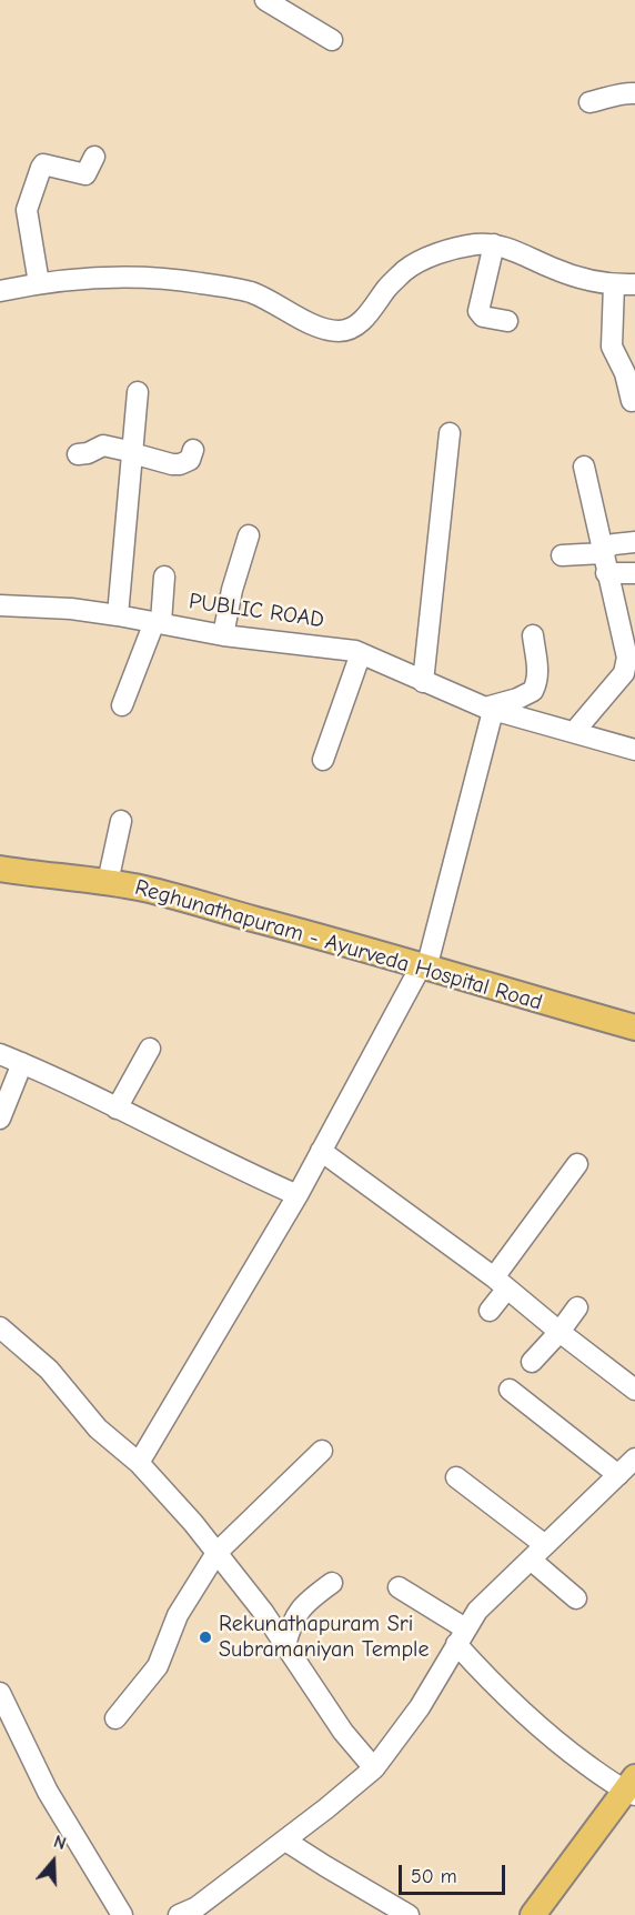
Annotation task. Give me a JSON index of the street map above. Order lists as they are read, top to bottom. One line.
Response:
{"streets":{"main road":["Reghunathapuram - Ayurveda Hospital Road"],"street":["PUBLIC ROAD"]},"places":["Rekunathapuram Sri Subramaniyan Temple"],"scale_bar":"50 m","north":"top"}
